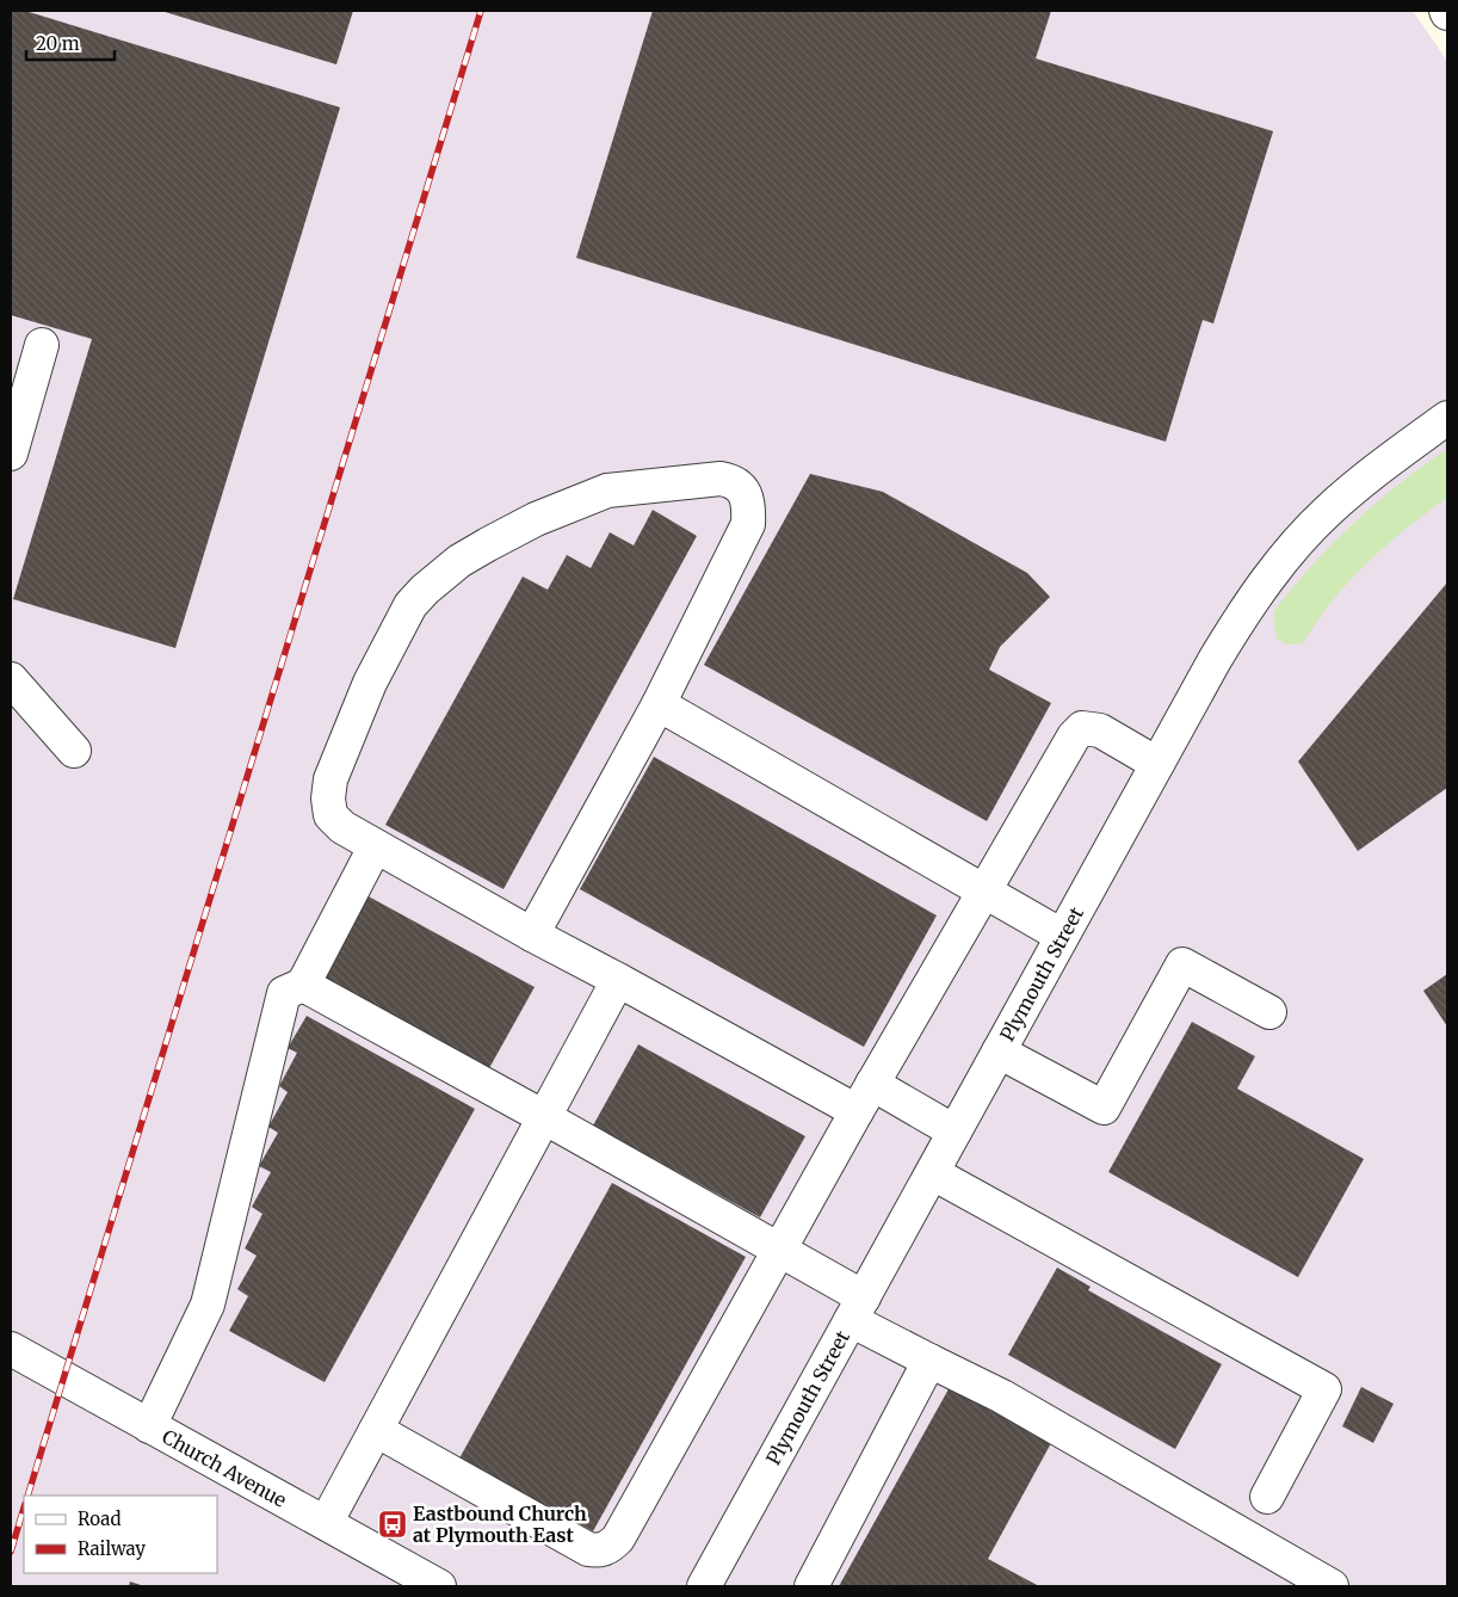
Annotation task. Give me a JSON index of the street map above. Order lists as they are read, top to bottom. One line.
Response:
{"streets":{"street":["Plymouth Street","Church Avenue"]},"places":{"bus stop":["Eastbound Church at Plymouth East"]},"legend":["Road","Railway"],"scale_bar":"20 m"}
